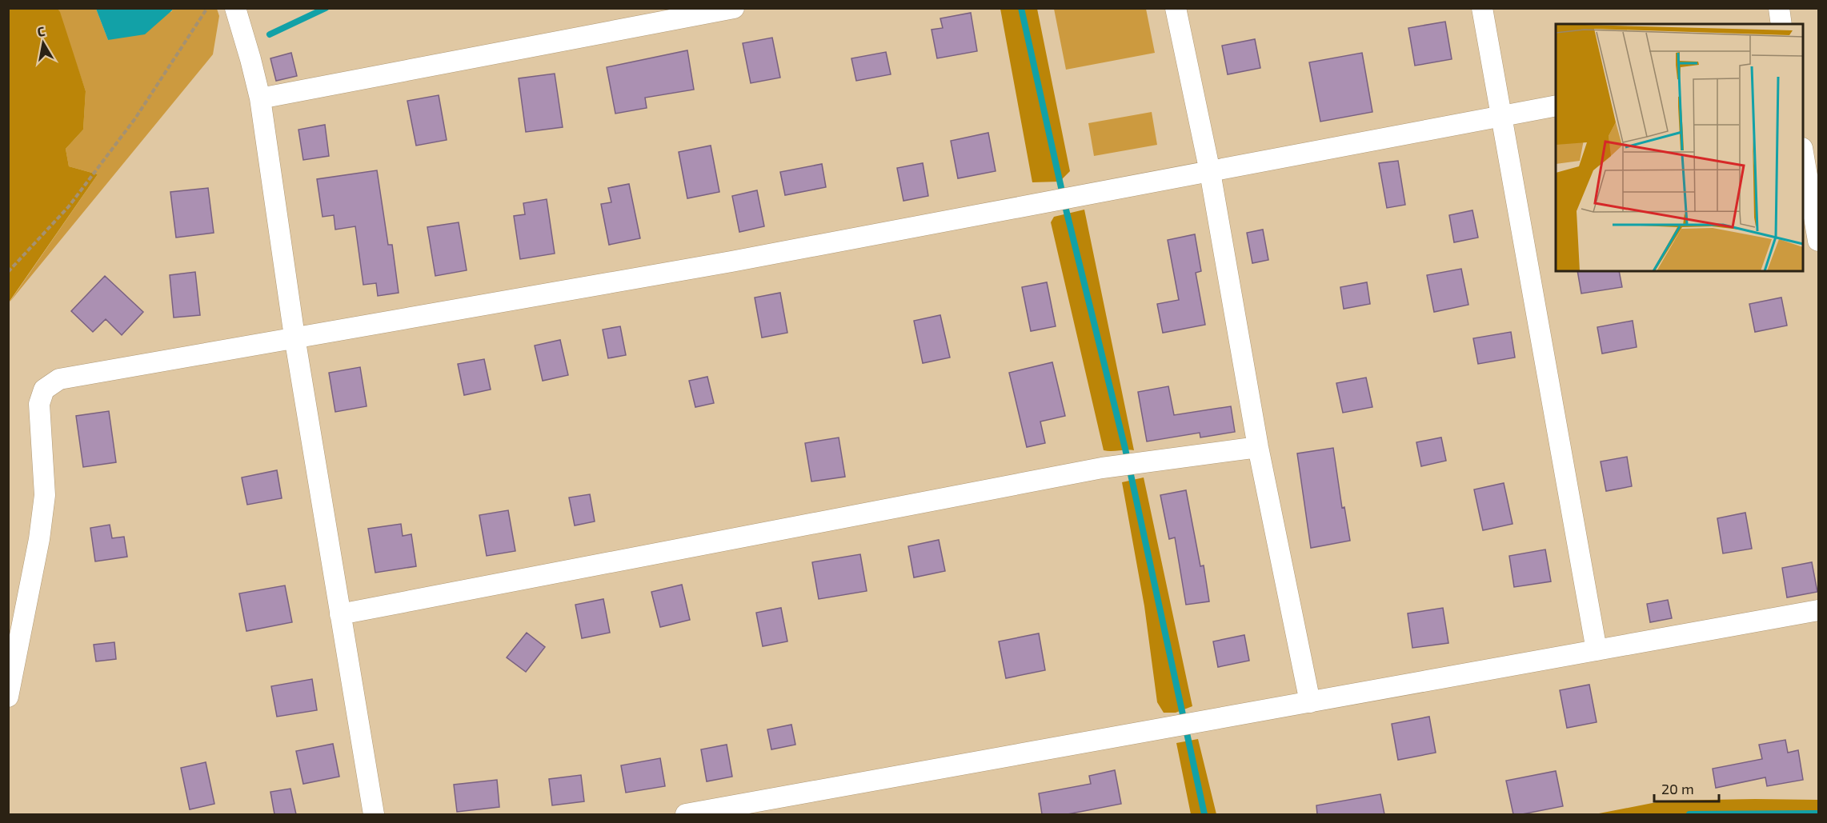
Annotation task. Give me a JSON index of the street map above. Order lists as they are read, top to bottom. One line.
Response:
{"scale_bar":"20 m","north":"top"}
